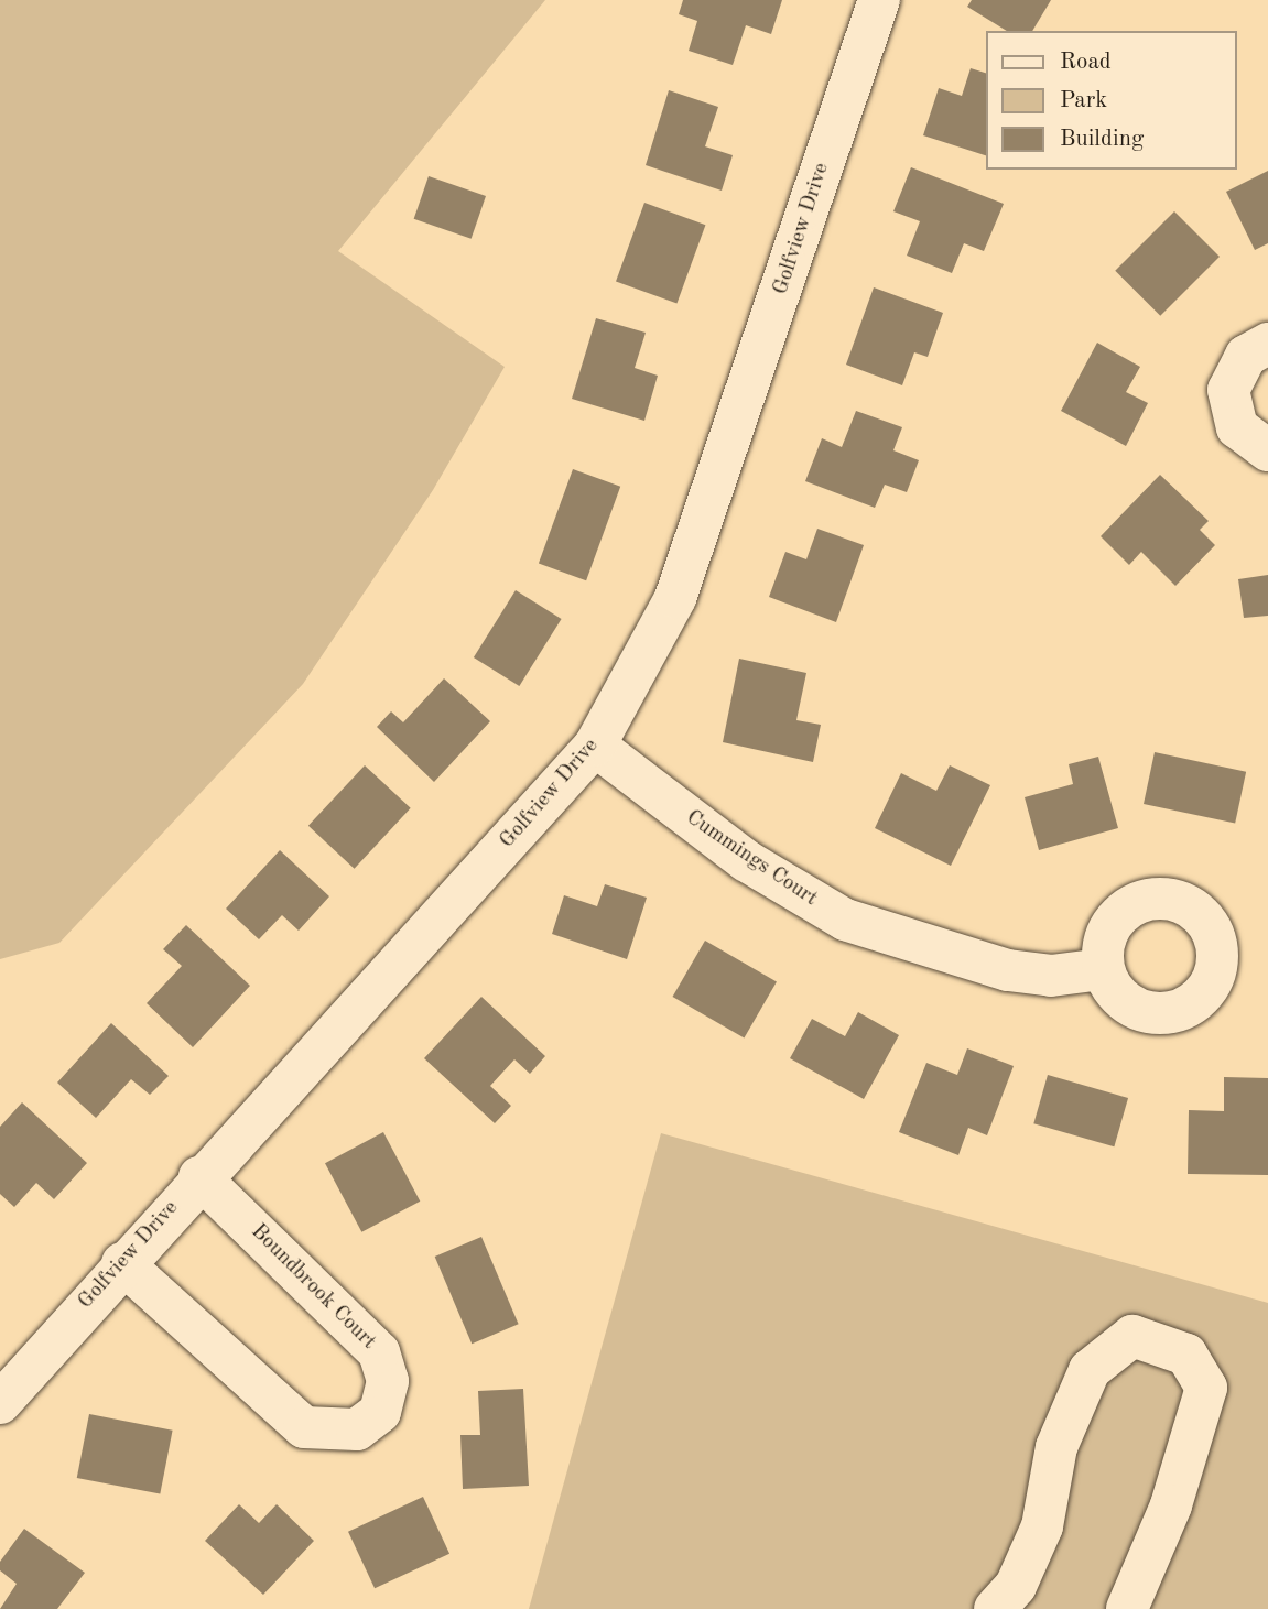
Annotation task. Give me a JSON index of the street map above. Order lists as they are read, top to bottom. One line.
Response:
{"streets":{"street":["Golfview Drive","Cummings Court","Boundbrook Court"]},"crossings":[["Golfview Drive","Cummings Court"],["Golfview Drive","Boundbrook Court"]],"legend":["Road","Park","Building"]}
